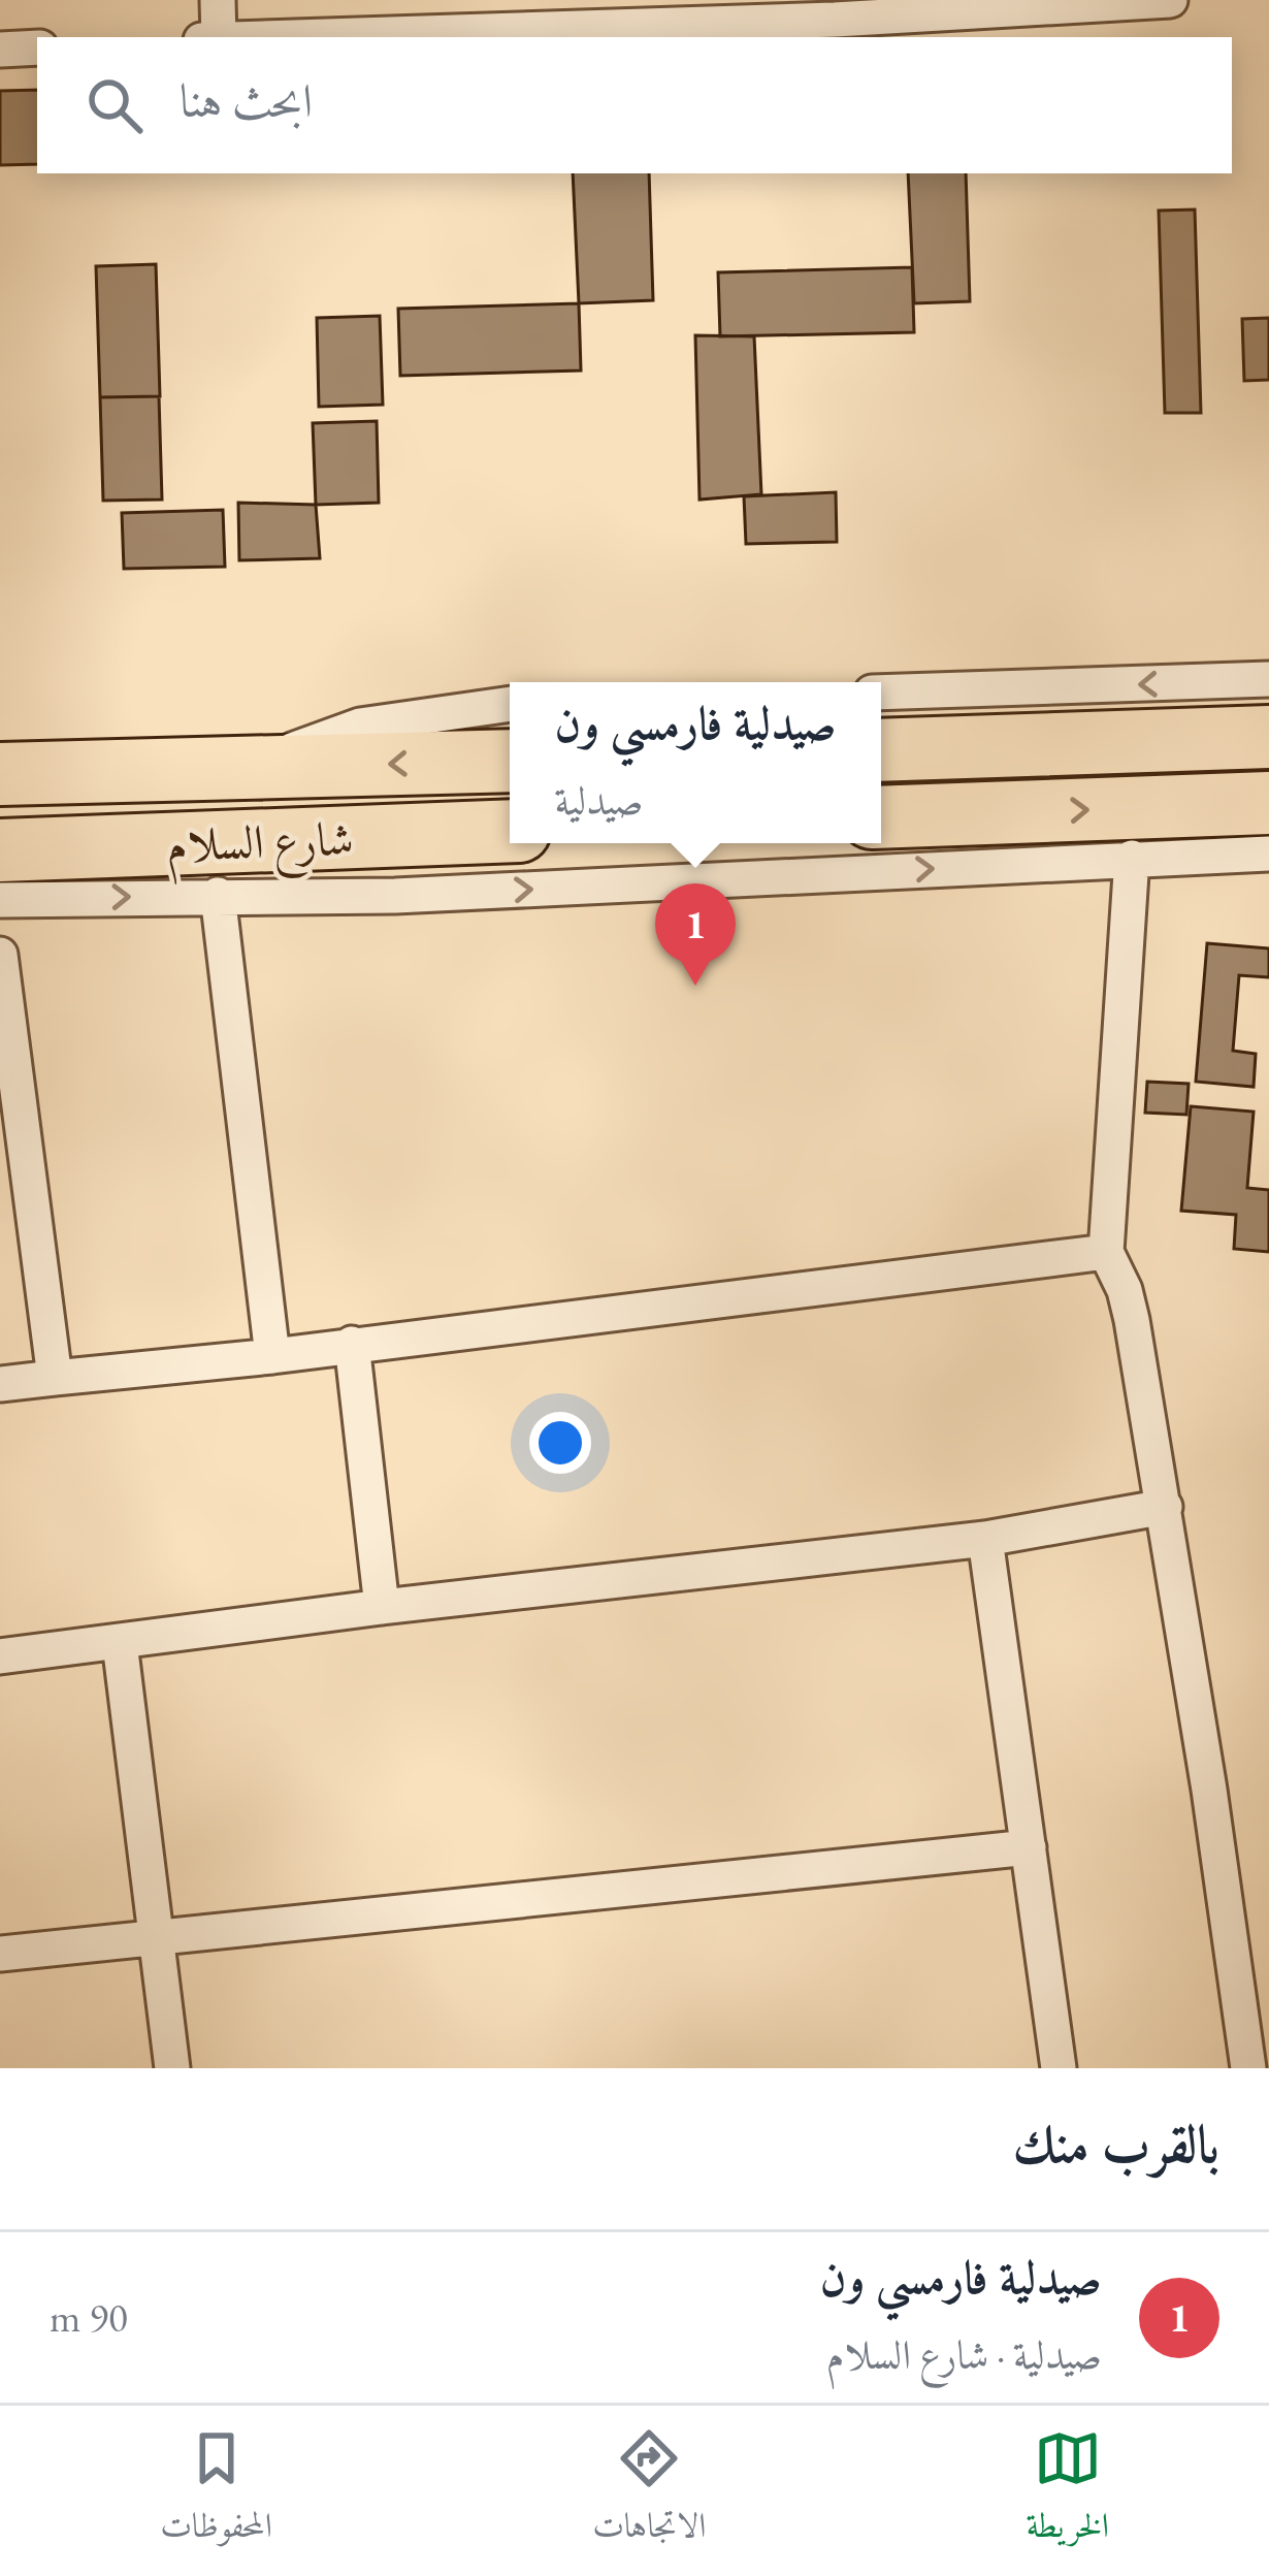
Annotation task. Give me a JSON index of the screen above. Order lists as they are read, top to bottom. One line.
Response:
{"streets":{"highway":["شارع السلام"]},"page":{"search":"ابحث هنا","popup":["صيدلية فارمسي ون","صيدلية"],"pins":"1","heading":"بالقرب منك","list":[{"mark":"1","name":"صيدلية فارمسي ون","note":"صيدلية · شارع السلام","value":"90 m"}],"nav":["الخريطة","الاتجاهات","المحفوظات"]}}
